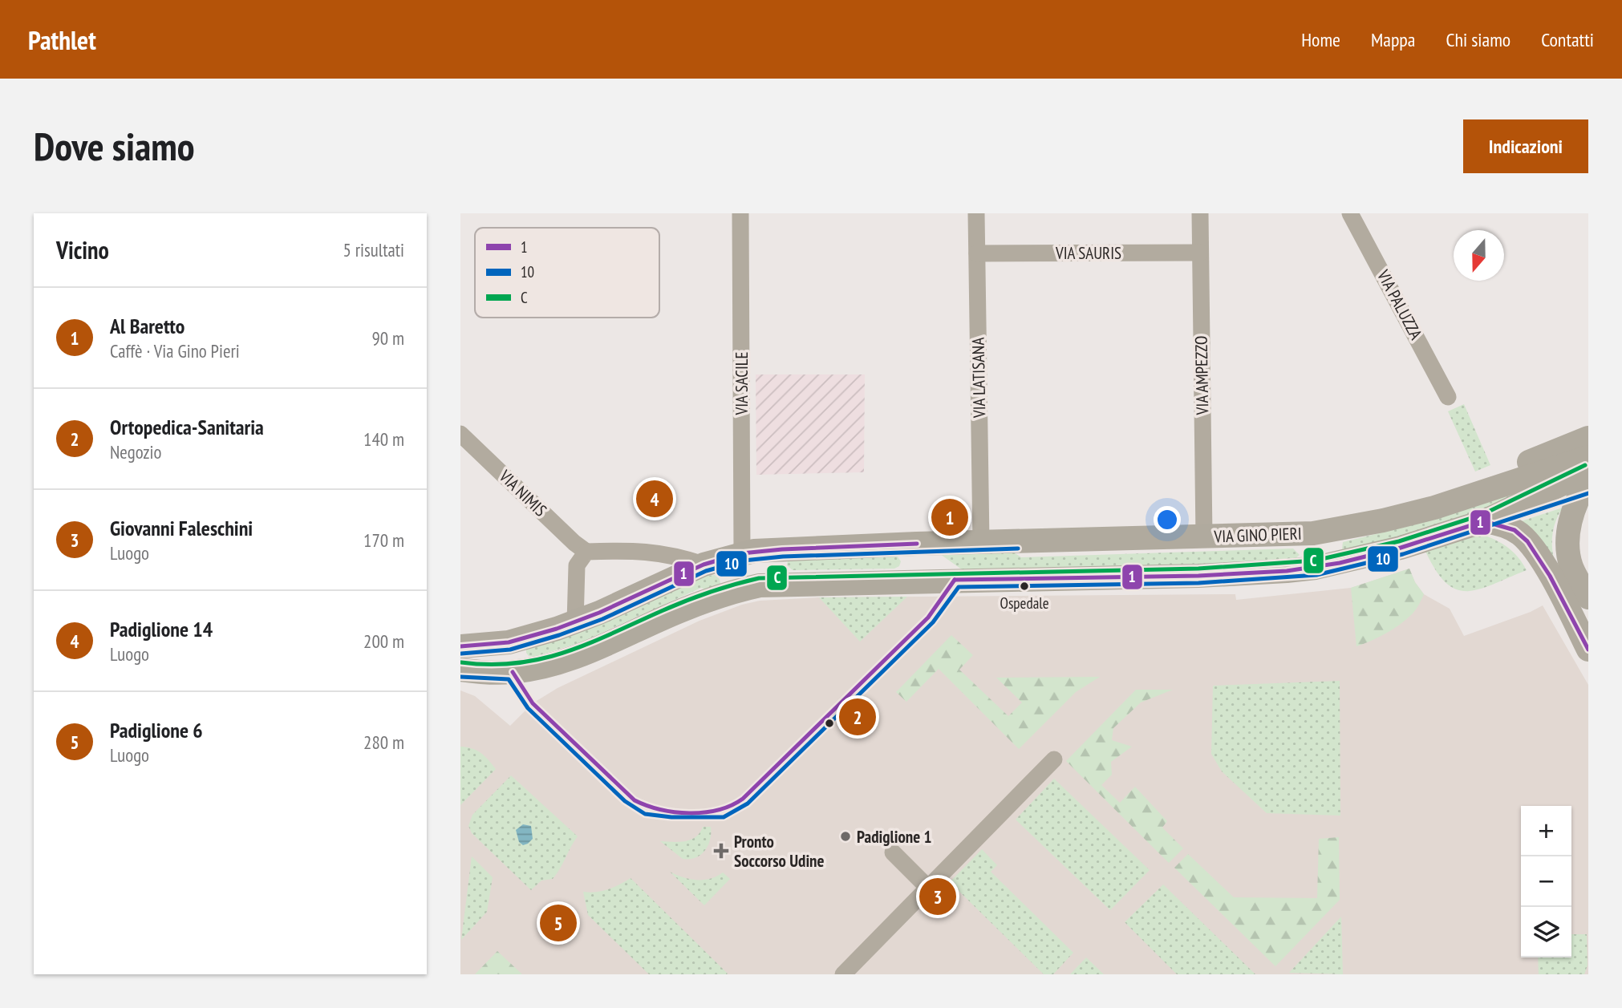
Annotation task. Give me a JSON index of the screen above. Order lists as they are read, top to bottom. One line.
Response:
{"streets":{"main road":["VIA GINO PIERI"],"street":["VIA SAURIS","VIA PALUZZA","VIA AMPEZZO","VIA LATISANA","VIA SACILE","VIA NIMIS"]},"crossings":[["VIA SAURIS","VIA AMPEZZO"],["VIA SAURIS","VIA LATISANA"],["VIA AMPEZZO","VIA GINO PIERI"],["VIA LATISANA","VIA GINO PIERI"],["VIA SACILE","VIA GINO PIERI"]],"places":{"other":["Ospedale","Padiglione 1"],"health":["Pronto Soccorso Udine"]},"lines":["transit line C","transit line 10","transit line 1"],"legend":["1","10","C"],"north":"bottom","page":{"header":"Pathlet","nav":["Home","Mappa","Chi siamo","Contatti"],"buttons":"Indicazioni","title":"Dove siamo","heading":["Vicino","5 risultati"],"list":[{"mark":"1","name":"Al Baretto","note":"Caffè · Via Gino Pieri","value":"90 m"},{"mark":"2","name":"Ortopedica-Sanitaria","note":"Negozio","value":"140 m"},{"mark":"3","name":"Giovanni Faleschini","note":"Luogo","value":"170 m"},{"mark":"4","name":"Padiglione 14","note":"Luogo","value":"200 m"},{"mark":"5","name":"Padiglione 6","note":"Luogo","value":"280 m"}],"pins":["4","1","2","3","5"],"map_buttons":["+","−"]}}
